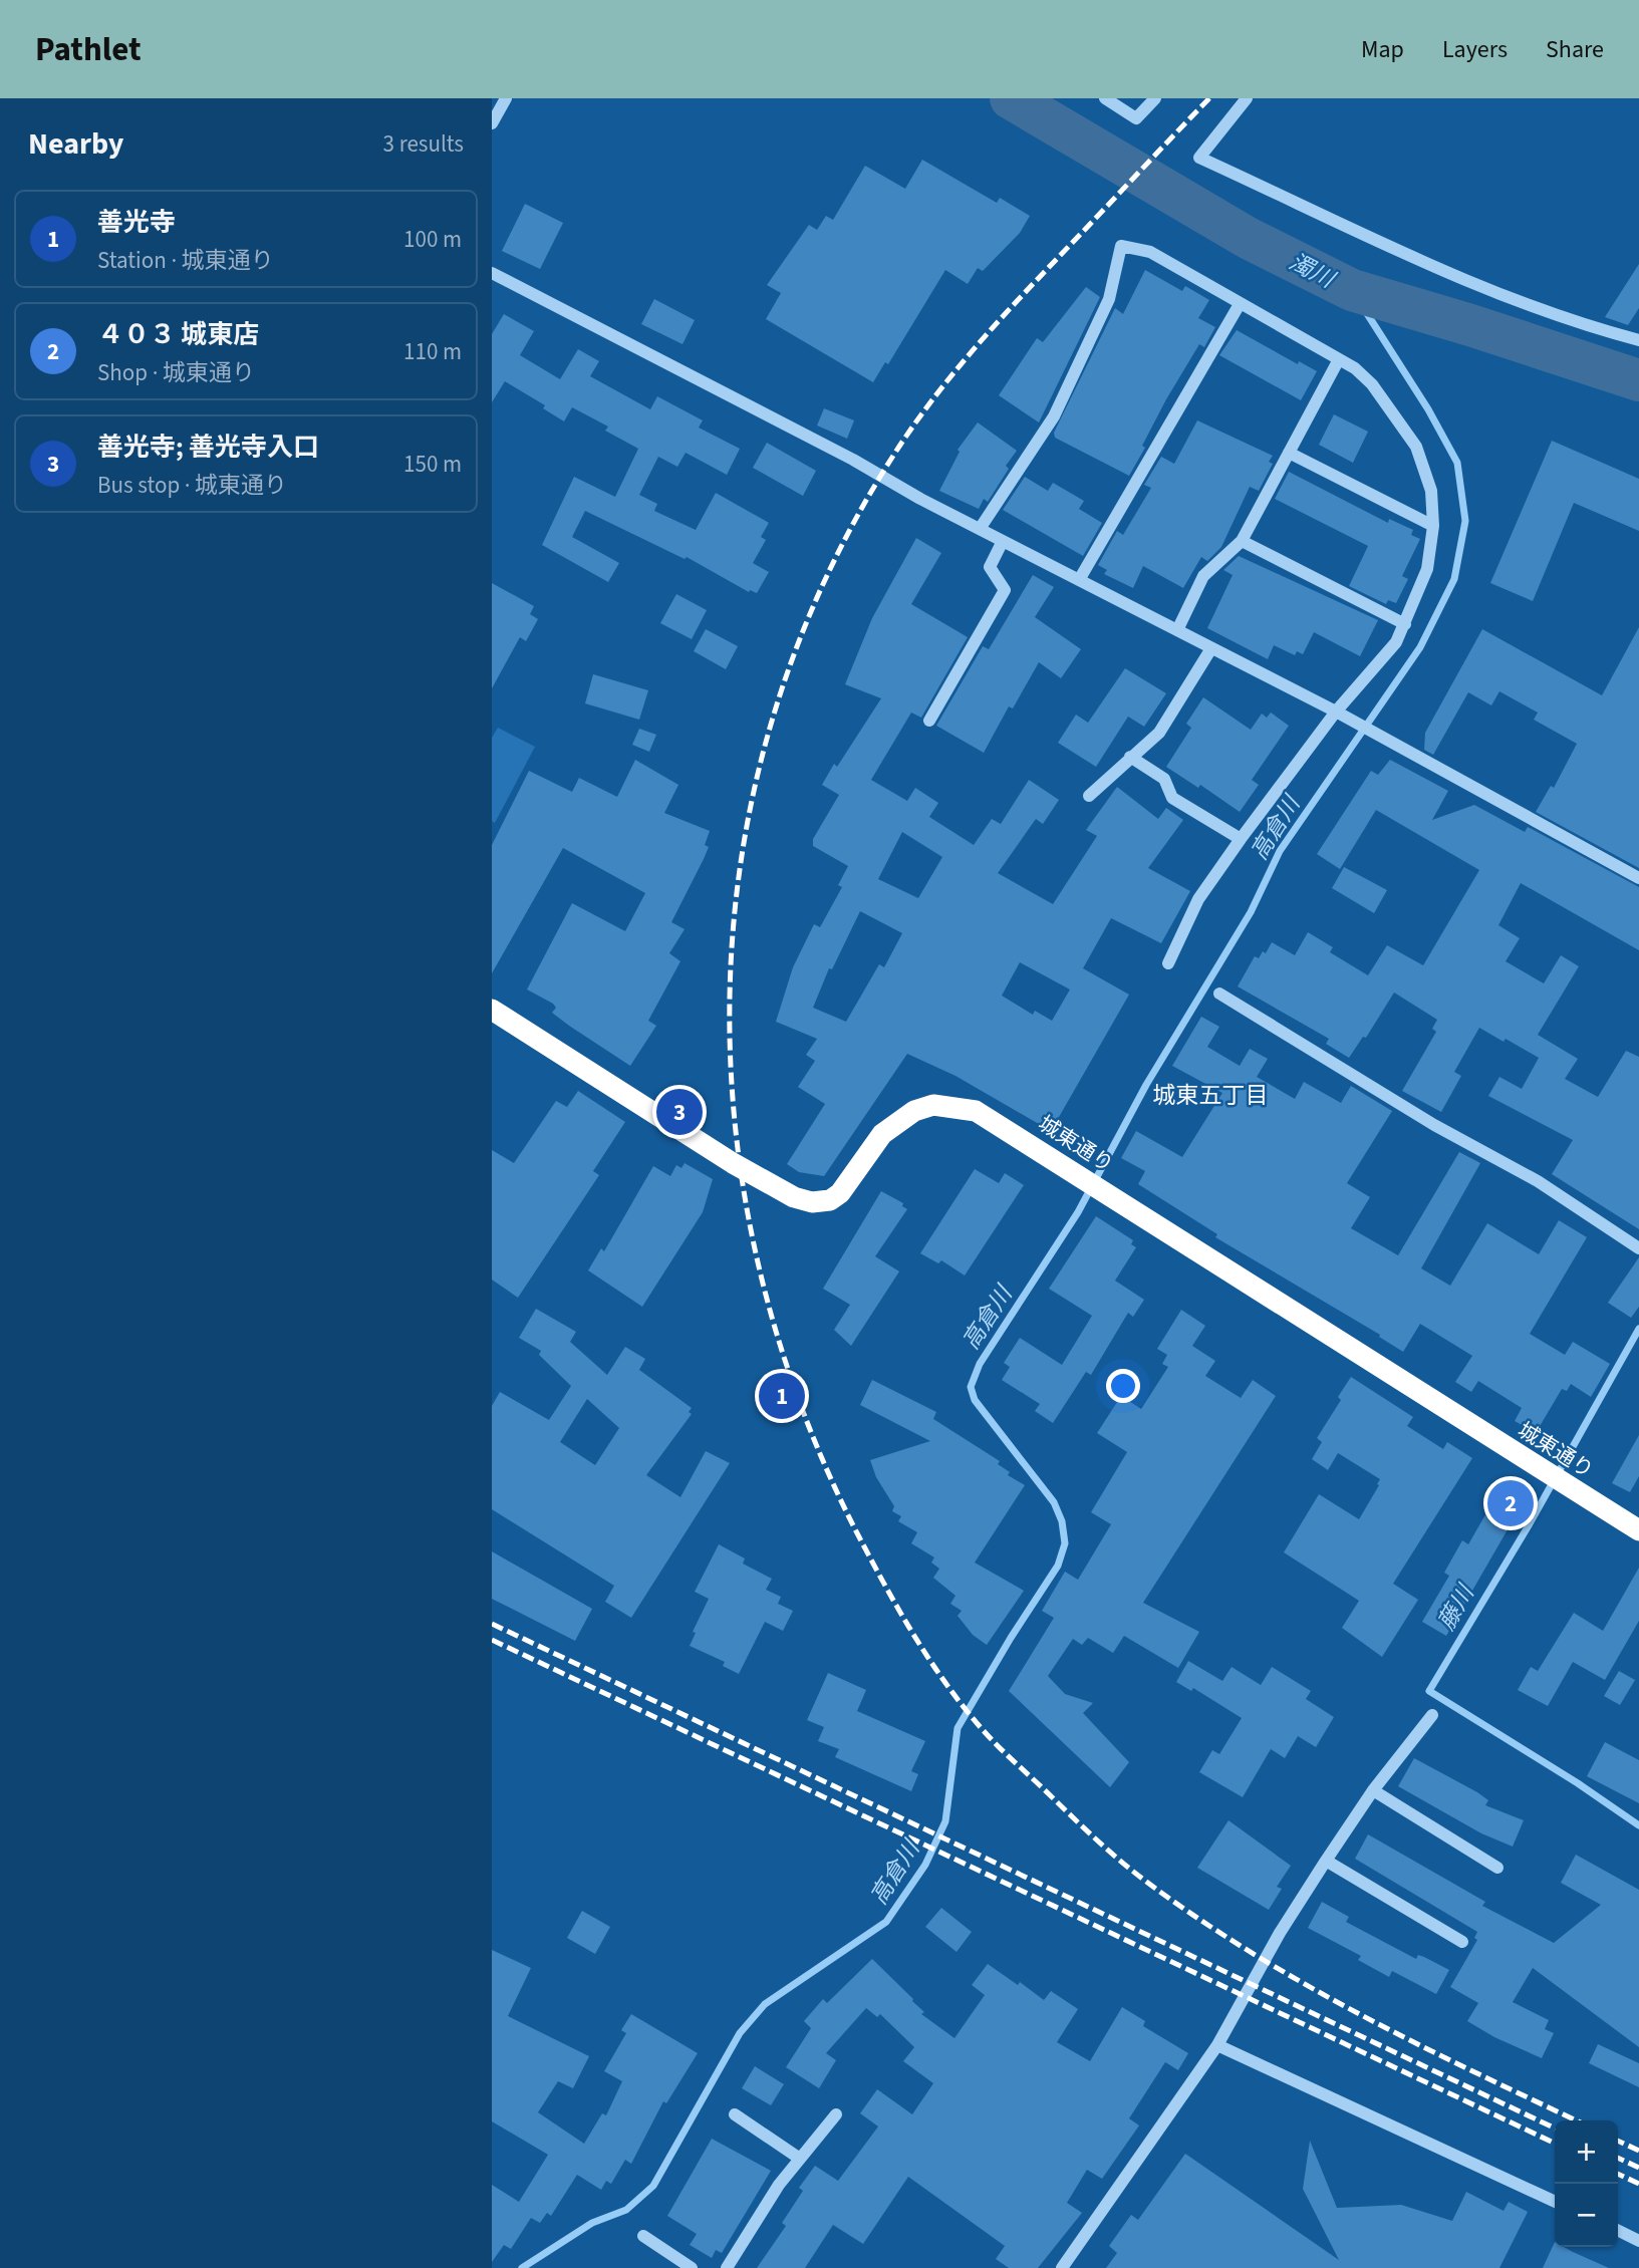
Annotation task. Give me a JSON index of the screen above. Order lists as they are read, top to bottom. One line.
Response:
{"streets":{"highway":["城東通り"]},"districts":["城東五丁目"],"water":["濁川","高倉川","藤川"],"page":{"header":"Pathlet","nav":["Map","Layers","Share"],"heading":["Nearby","3 results"],"list":[{"mark":"1","name":"善光寺","note":"Station · 城東通り","value":"100 m"},{"mark":"2","name":"４０３ 城東店","note":"Shop · 城東通り","value":"110 m"},{"mark":"3","name":"善光寺; 善光寺入口","note":"Bus stop · 城東通り","value":"150 m"}],"pins":["3","1","2"],"map_buttons":["+","−"]}}
